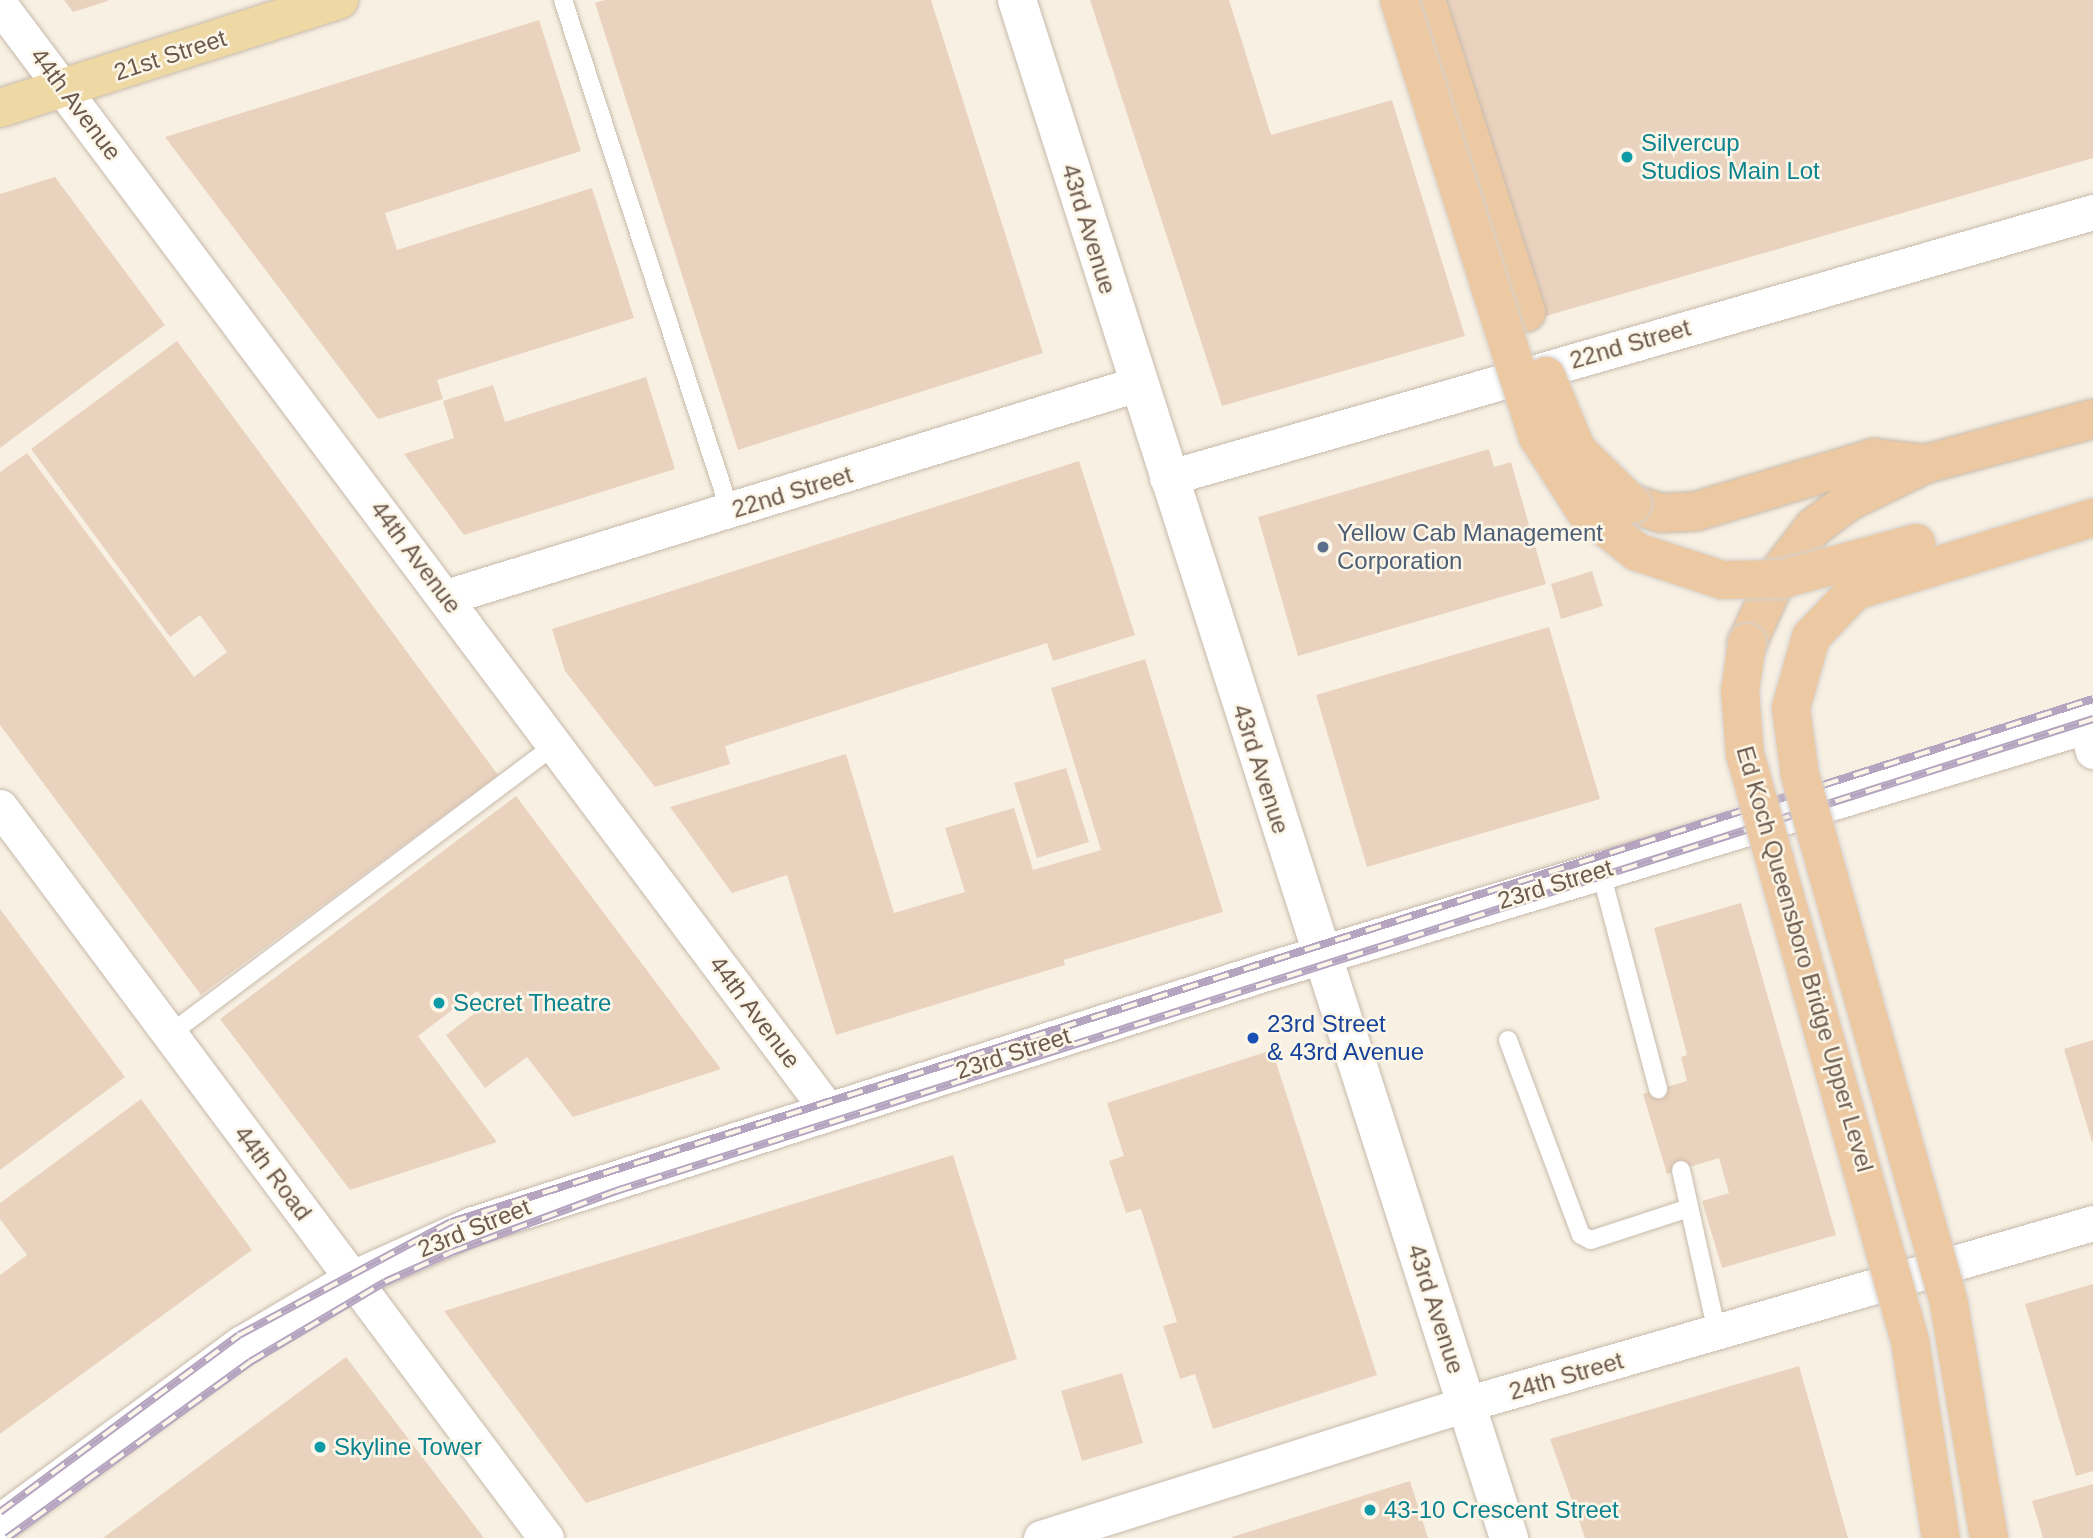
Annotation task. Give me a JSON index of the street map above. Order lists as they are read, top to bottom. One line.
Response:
{"streets":{"highway":["Ed Koch Queensboro Bridge Upper Level"],"main road":["21st Street"],"street":["44th Avenue","43rd Avenue","22nd Street","23rd Street","44th Road","24th Street"]},"crossings":[["21st Street","44th Avenue"],["44th Avenue","22nd Street"],["44th Avenue","23rd Street"],["43rd Avenue","22nd Street"],["43rd Avenue","23rd Street"],["43rd Avenue","24th Street"],["23rd Street","44th Road"]],"places":["Silvercup Studios Main Lot","Yellow Cab Management Corporation","Secret Theatre","23rd Street & 43rd Avenue","Skyline Tower","43-10 Crescent Street"]}
